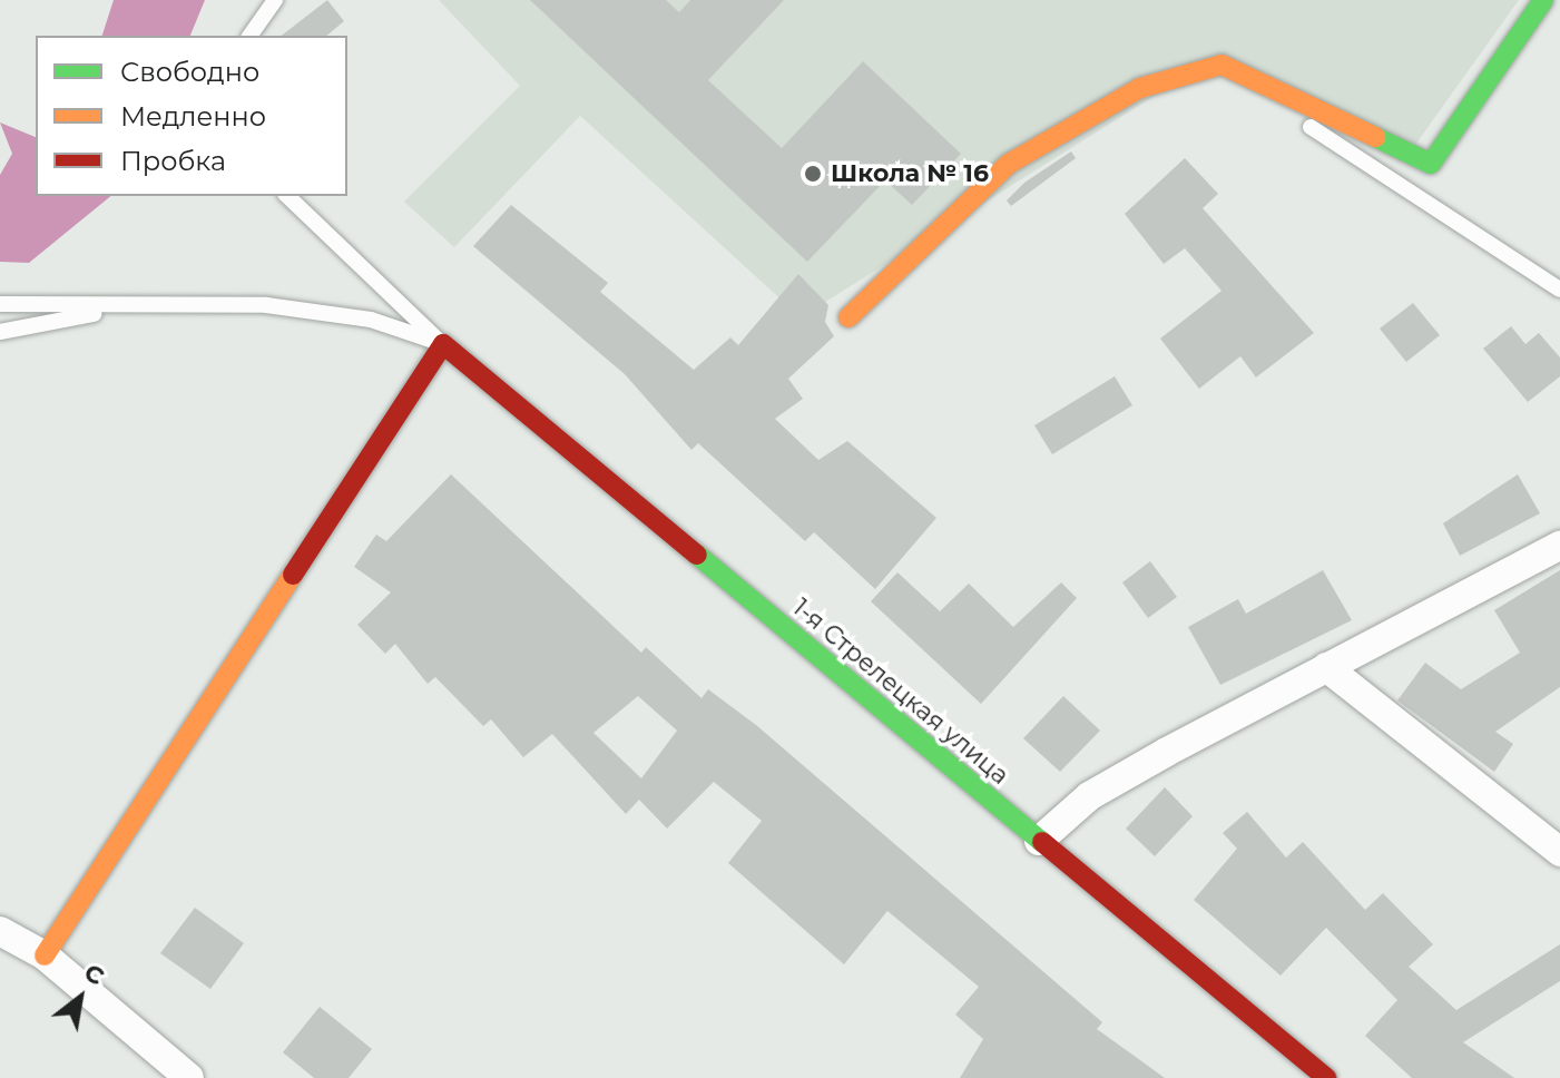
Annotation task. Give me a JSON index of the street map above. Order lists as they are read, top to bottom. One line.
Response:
{"streets":{"street":["1-я Стрелецкая улица"]},"places":["Школа № 16"],"legend":["Свободно","Медленно","Пробка"],"north":"top right"}
